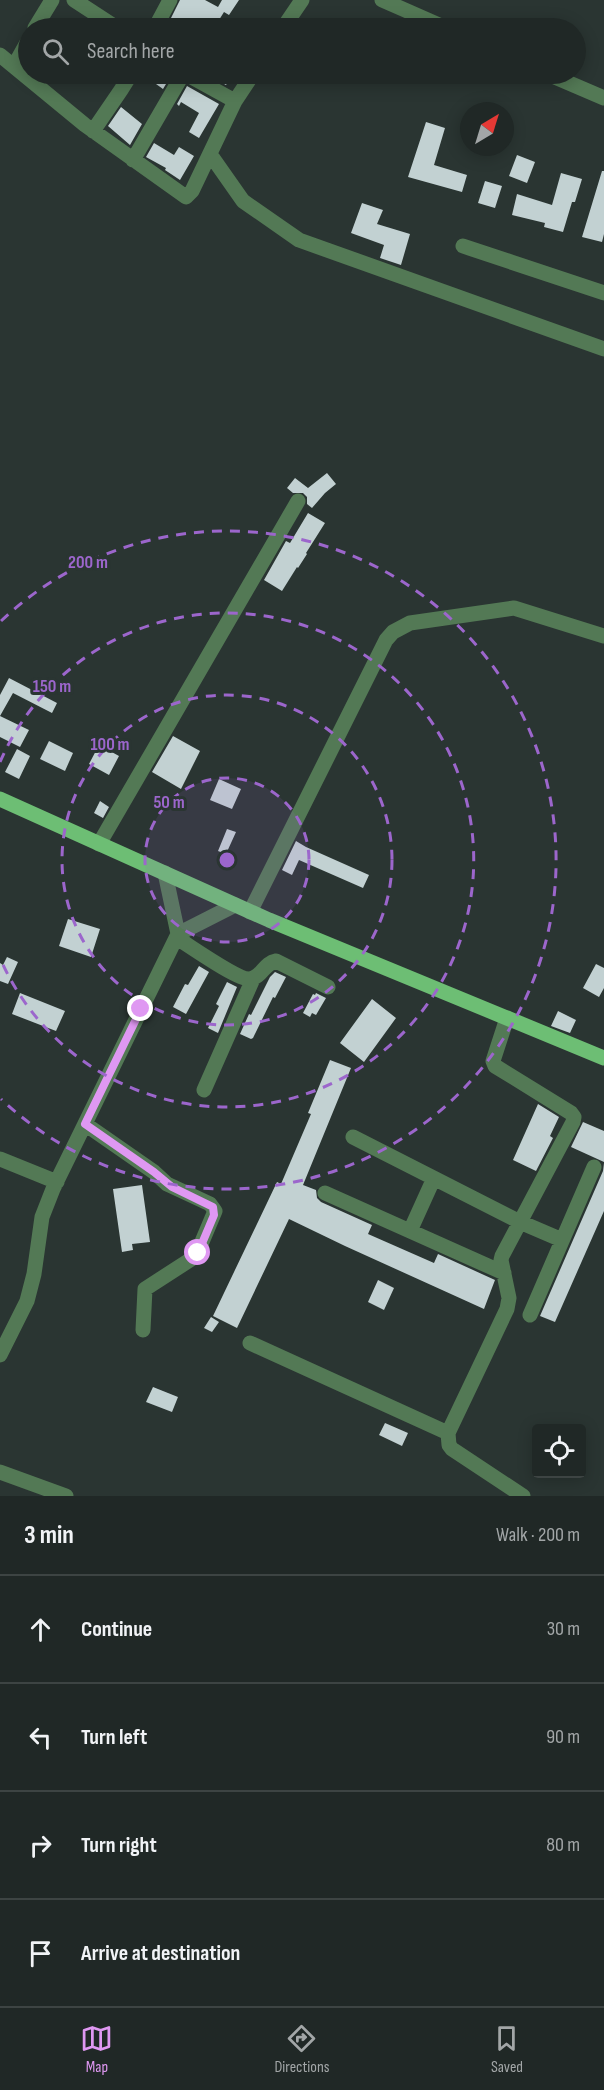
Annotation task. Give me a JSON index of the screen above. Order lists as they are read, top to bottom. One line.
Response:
{"north":"top right","page":{"search":"Search here","heading":["3 min","Walk · 200 m"],"list":[["Continue","30 m"],["Turn left","90 m"],["Turn right","80 m"],"Arrive at destination"],"nav":["Map","Directions","Saved"]},"rings":["200 m","150 m","100 m","50 m"]}
